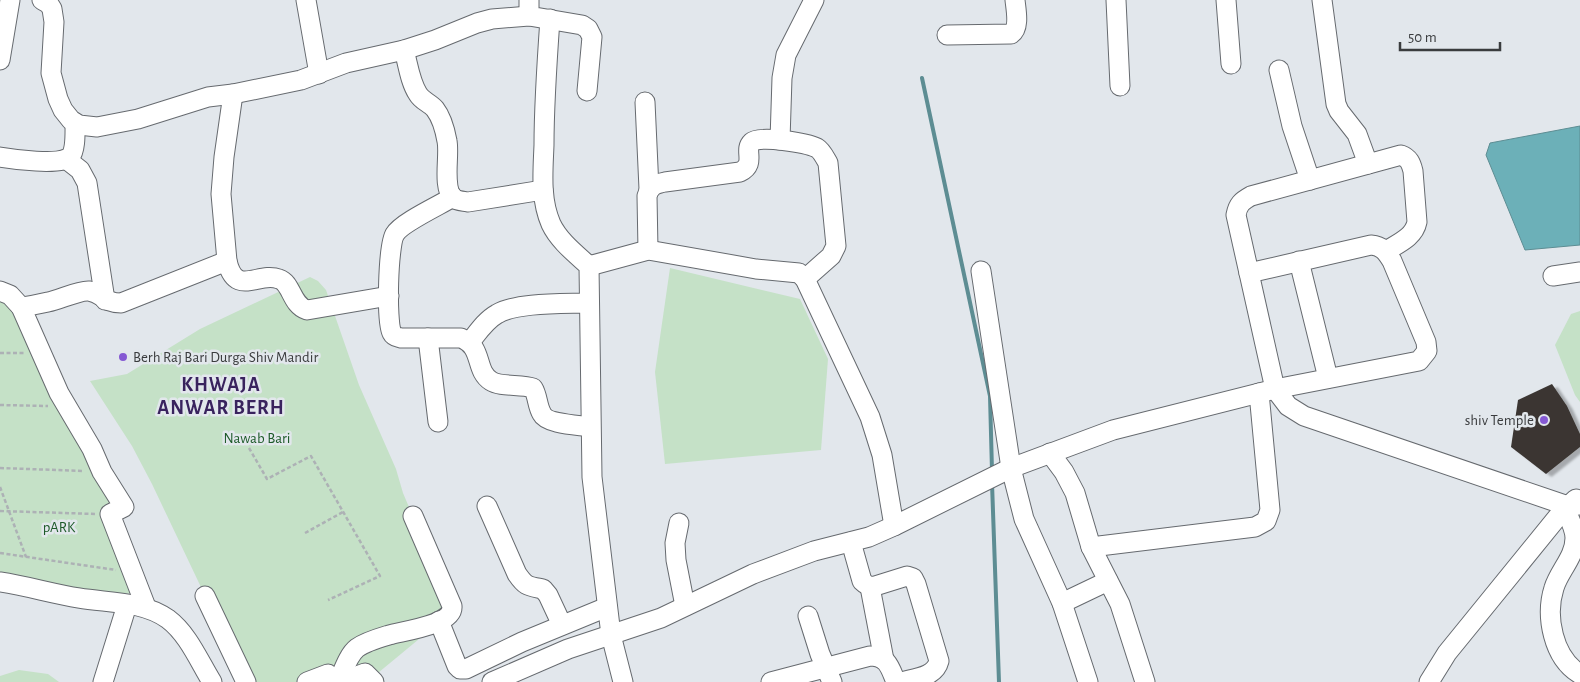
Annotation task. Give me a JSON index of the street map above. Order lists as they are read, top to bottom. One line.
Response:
{"districts":["KHWAJA ANWAR BERH"],"parks":["Nawab Bari","pARK"],"places":["Berh Raj Bari Durga Shiv Mandir","shiv Temple"],"scale_bar":"50 m"}
